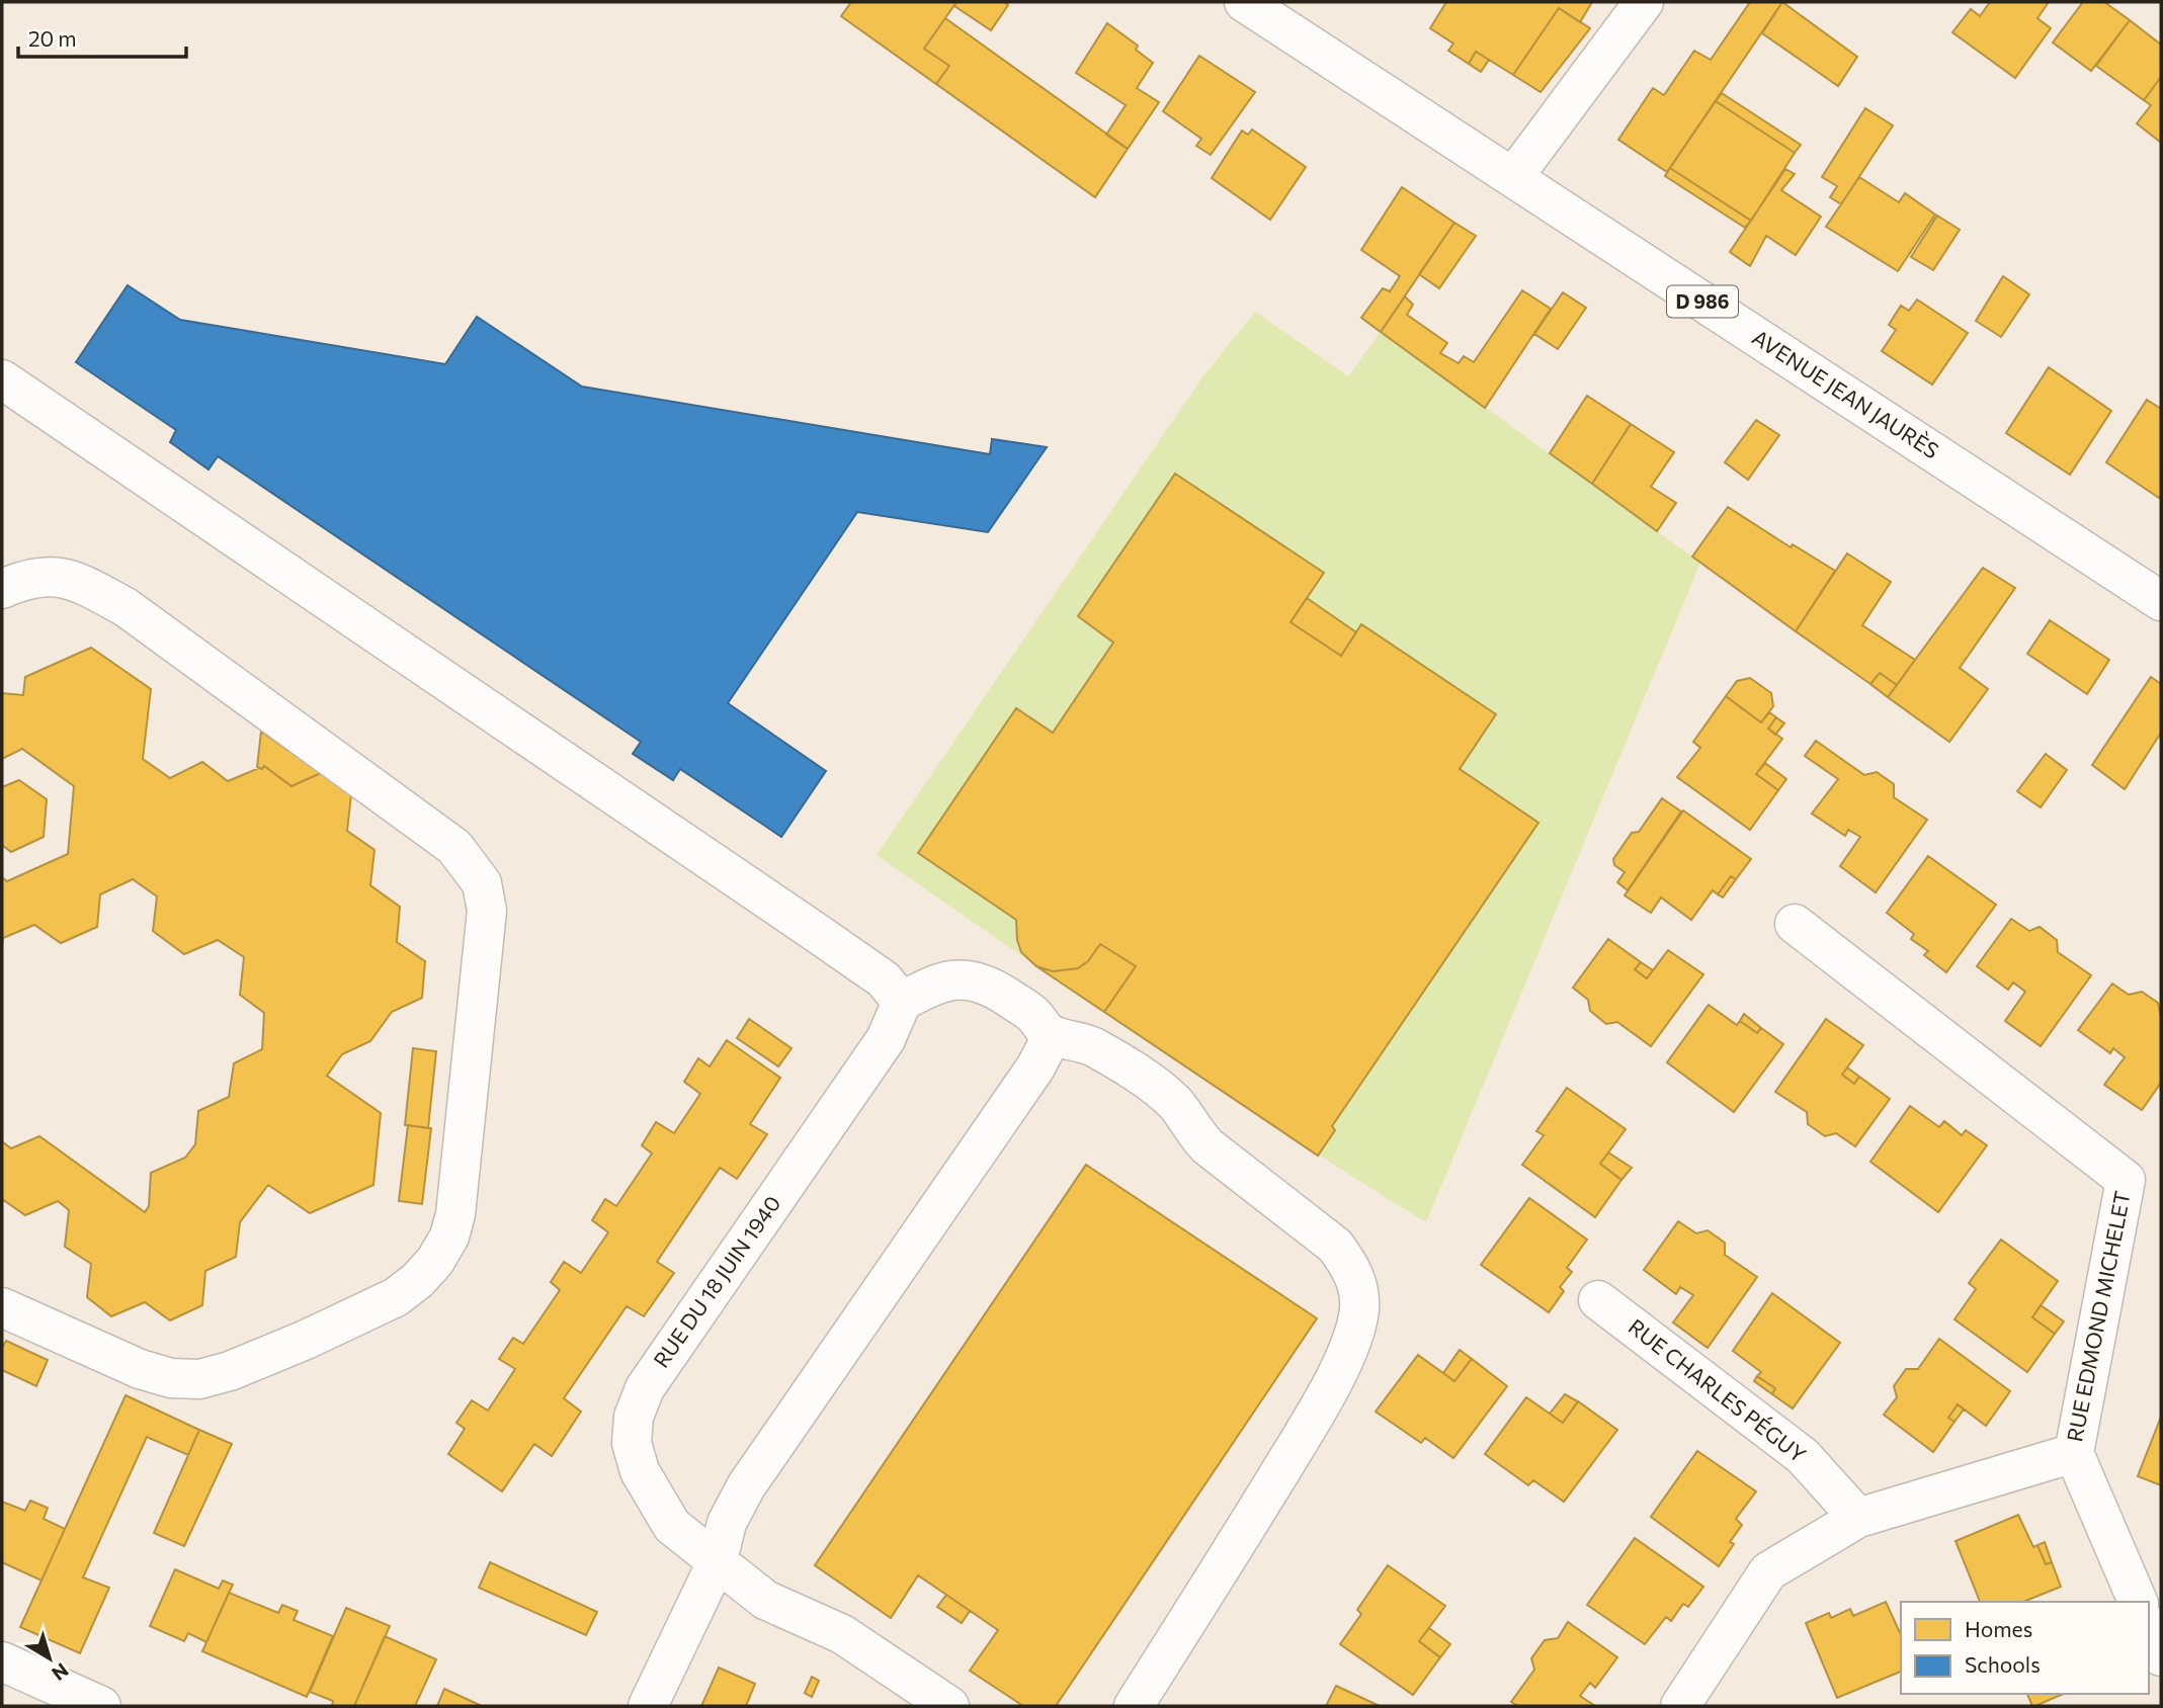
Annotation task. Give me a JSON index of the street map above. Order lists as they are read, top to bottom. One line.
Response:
{"streets":{"street":["D 986","AVENUE JEAN JAURÈS","RUE DU 18 JUIN 1940","RUE EDMOND MICHELET","RUE CHARLES PÉGUY"]},"legend":["Homes","Schools"],"scale_bar":"20 m","north":"bottom right"}
